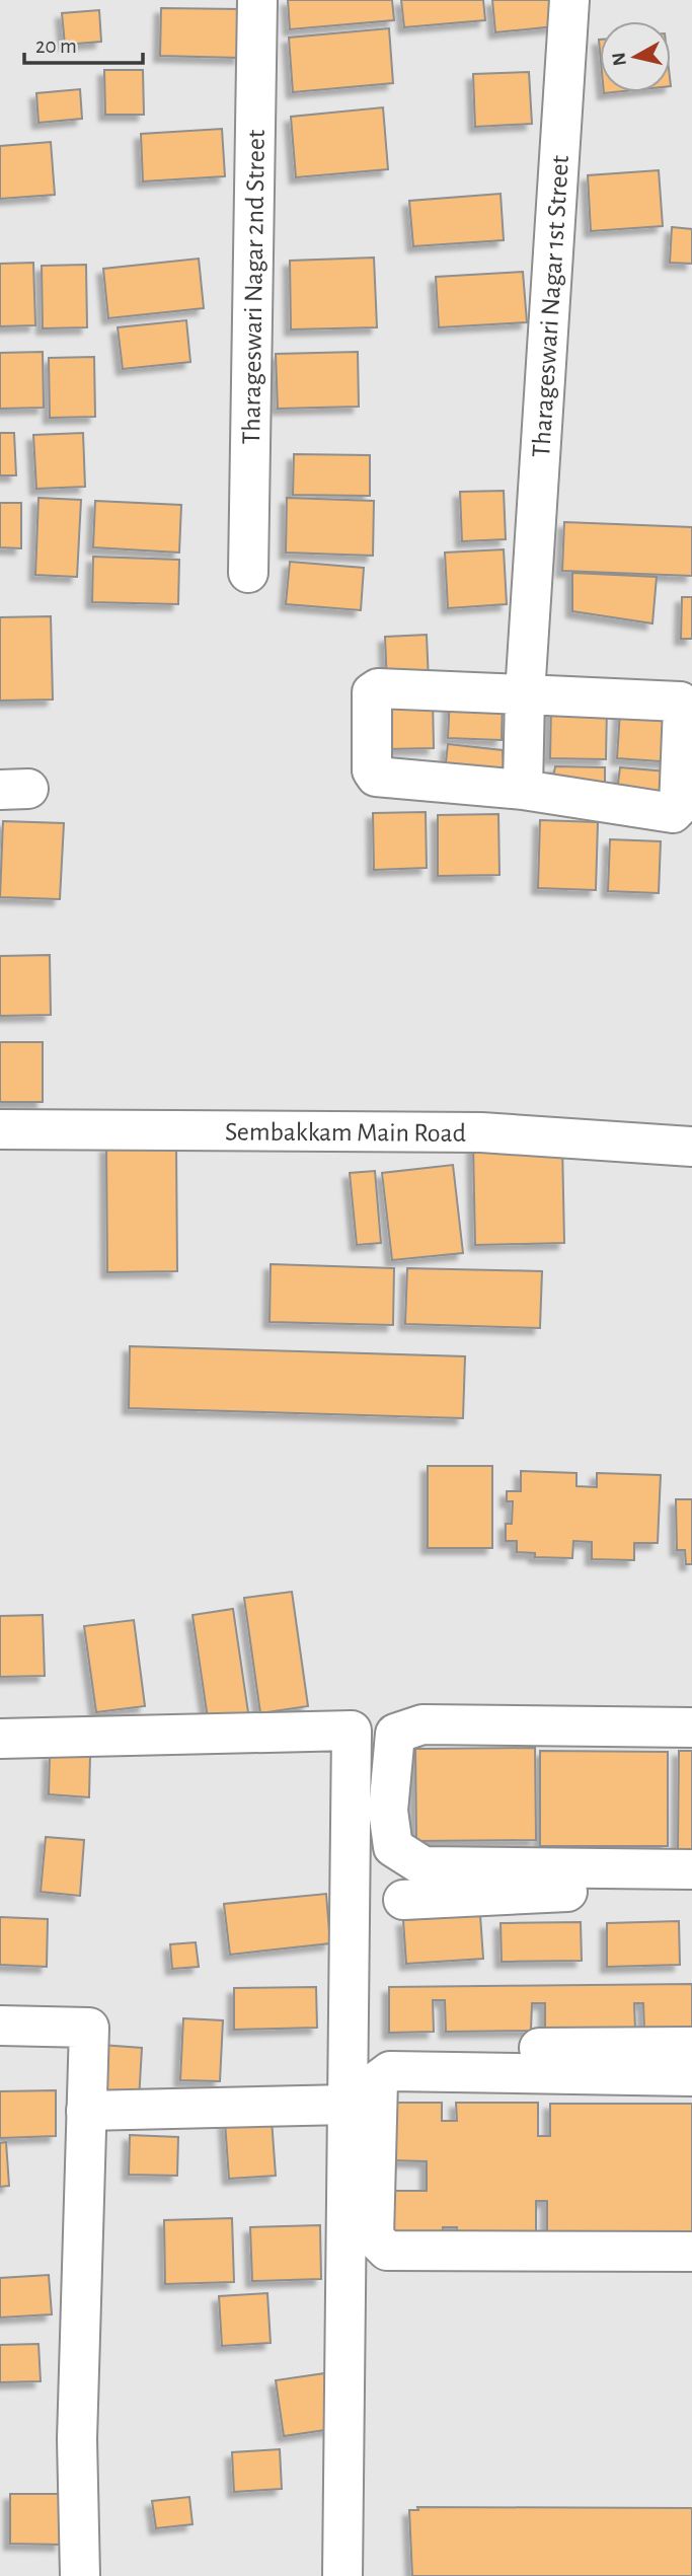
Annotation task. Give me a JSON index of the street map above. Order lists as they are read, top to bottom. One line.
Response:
{"streets":{"street":["Tharageswari Nagar 2nd Street","Tharageswari Nagar 1st Street","Sembakkam Main Road"]},"scale_bar":"20 m","north":"left"}
